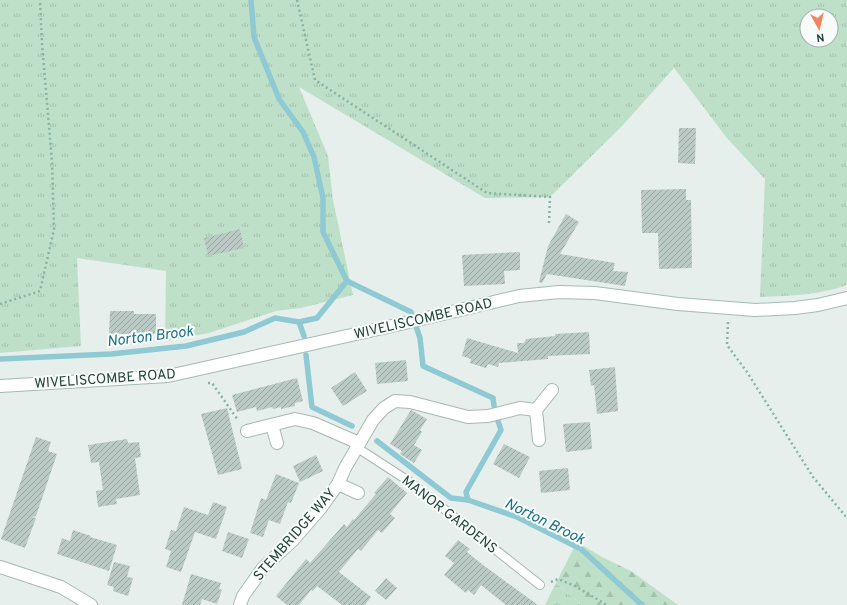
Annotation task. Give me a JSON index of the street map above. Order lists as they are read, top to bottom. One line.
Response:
{"streets":{"main road":["WIVELISCOMBE ROAD","STEMBRIDGE WAY"],"lane":["MANOR GARDENS"]},"crossings":[["MANOR GARDENS","STEMBRIDGE WAY"]],"water":["Norton Brook"],"north":"bottom"}
